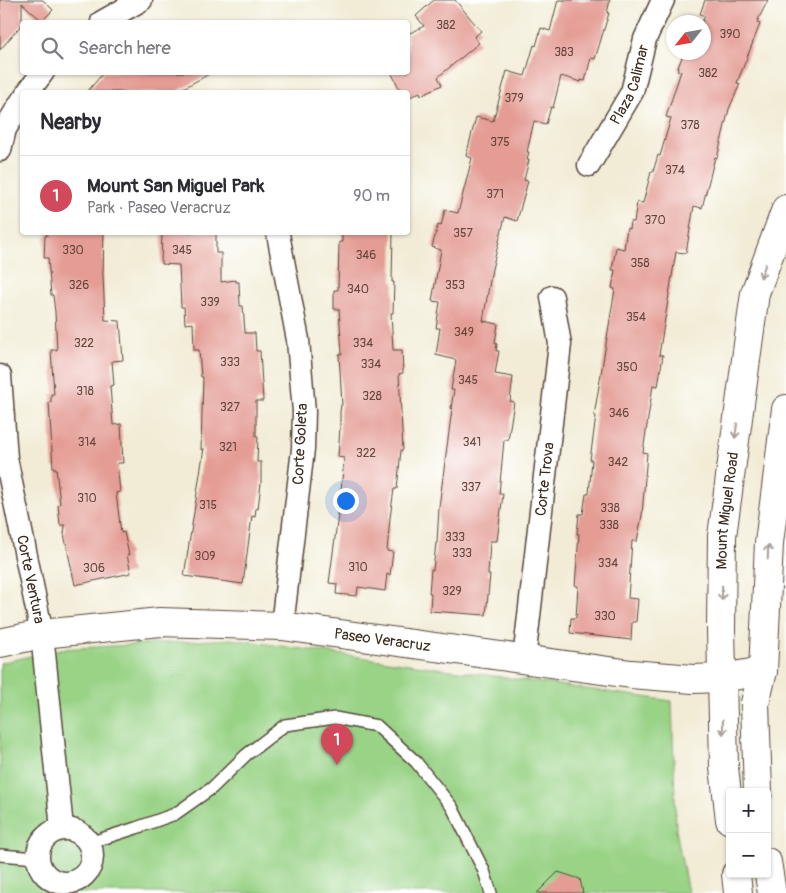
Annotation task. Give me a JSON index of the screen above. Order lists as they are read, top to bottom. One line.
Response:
{"streets":{"street":["Plaza Calimar","Corte Goleta","Corte Trova","Mount Miguel Road","Corte Ventura","Paseo Veracruz"]},"crossings":[["Corte Goleta","Paseo Veracruz"],["Corte Trova","Paseo Veracruz"],["Mount Miguel Road","Paseo Veracruz"],["Corte Ventura","Paseo Veracruz"]],"house_numbers":["382","390","383","382","379","378","375","374","371","370","357","330","345","346","358","326","353","340","339","354","349","322","334","333","334","350","345","318","328","327","346","314","341","321","322","342","337","310","315","338","338","333","333","309","334","310","306","329","330"],"north":"bottom left","page":{"search":"Search here","heading":"Nearby","list":[{"mark":"1","name":"Mount San Miguel Park","note":"Park · Paseo Veracruz","value":"90 m"}],"pins":"1","map_buttons":["+","−"]}}
